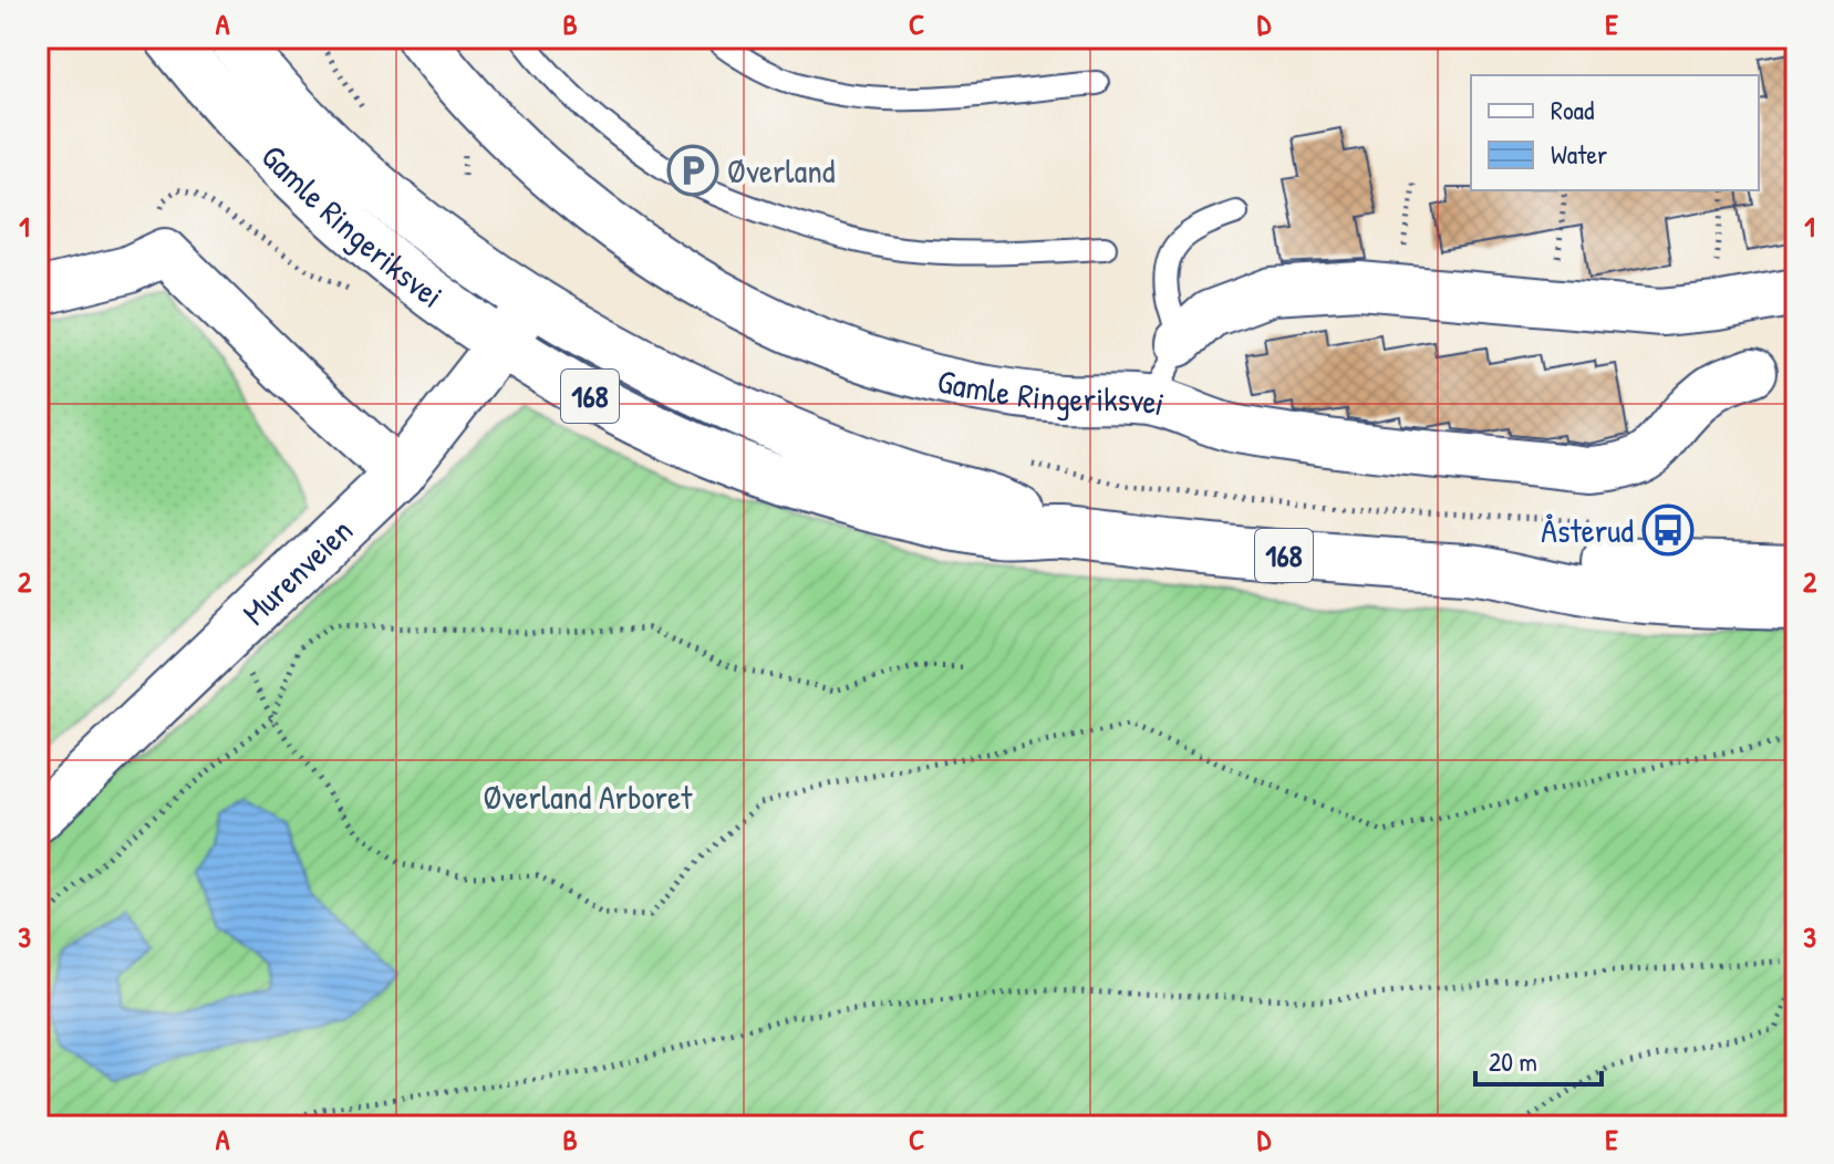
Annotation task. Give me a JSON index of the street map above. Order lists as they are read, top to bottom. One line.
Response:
{"streets":{"main road":["Gamle Ringeriksvei","168"],"street":["Murenveien"]},"crossings":[["Gamle Ringeriksvei","Murenveien"]],"parks":["Øverland Arboret"],"places":{"parking":["Øverland"],"bus stop":["Åsterud"]},"legend":["Road","Water"],"scale_bar":"20 m","grid":{"columns":["A","B","C","D","E"],"rows":["1","2","3"]}}
